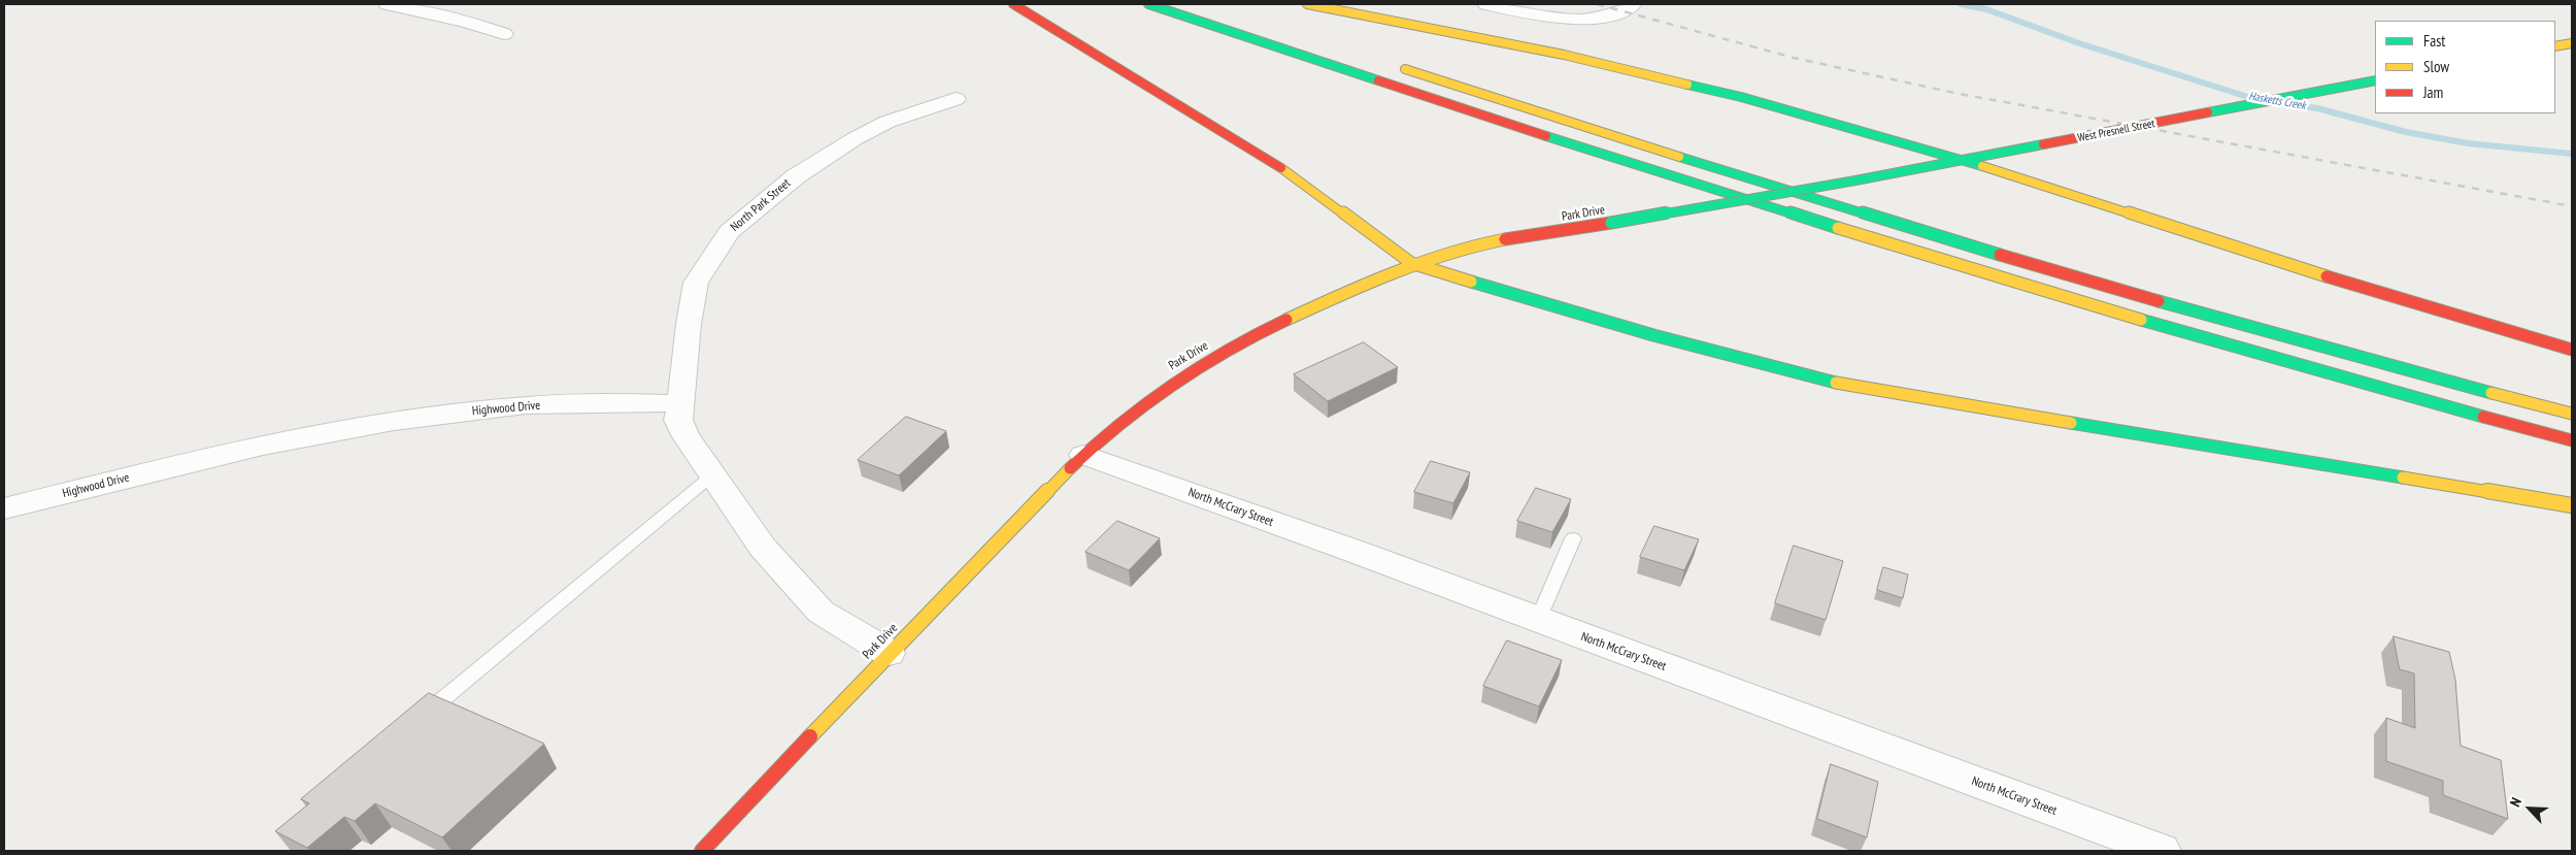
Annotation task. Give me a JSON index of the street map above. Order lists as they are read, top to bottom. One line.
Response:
{"streets":{"main road":["West Presnell Street","Park Drive"],"street":["North Park Street","Highwood Drive","North McCrary Street"]},"crossings":[["West Presnell Street","Park Drive"],["North Park Street","Highwood Drive"],["Park Drive","North McCrary Street"]],"water":["Hasketts Creek"],"legend":["Fast","Slow","Jam"],"north":"top left"}
